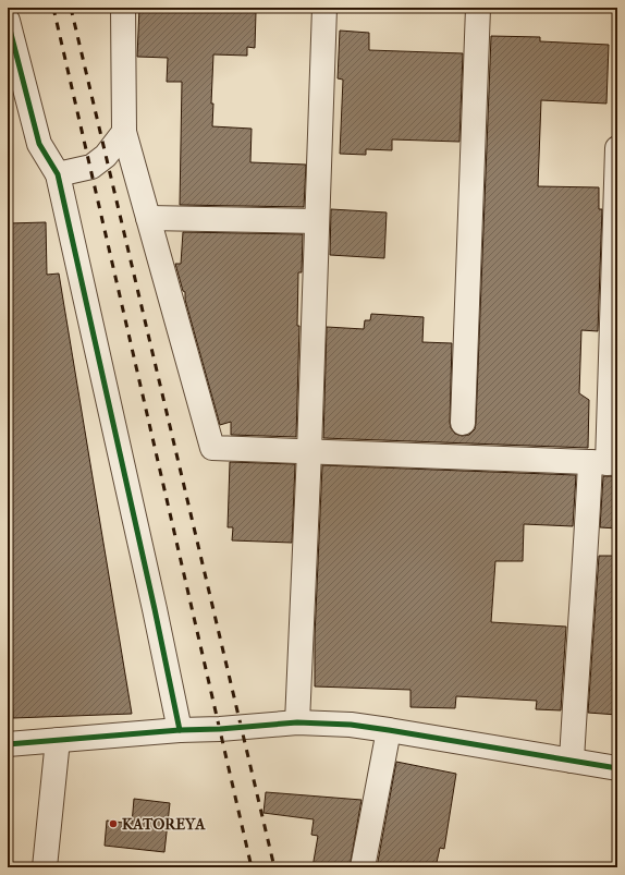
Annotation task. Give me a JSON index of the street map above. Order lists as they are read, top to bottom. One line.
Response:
{"places":["KATOREYA"]}
